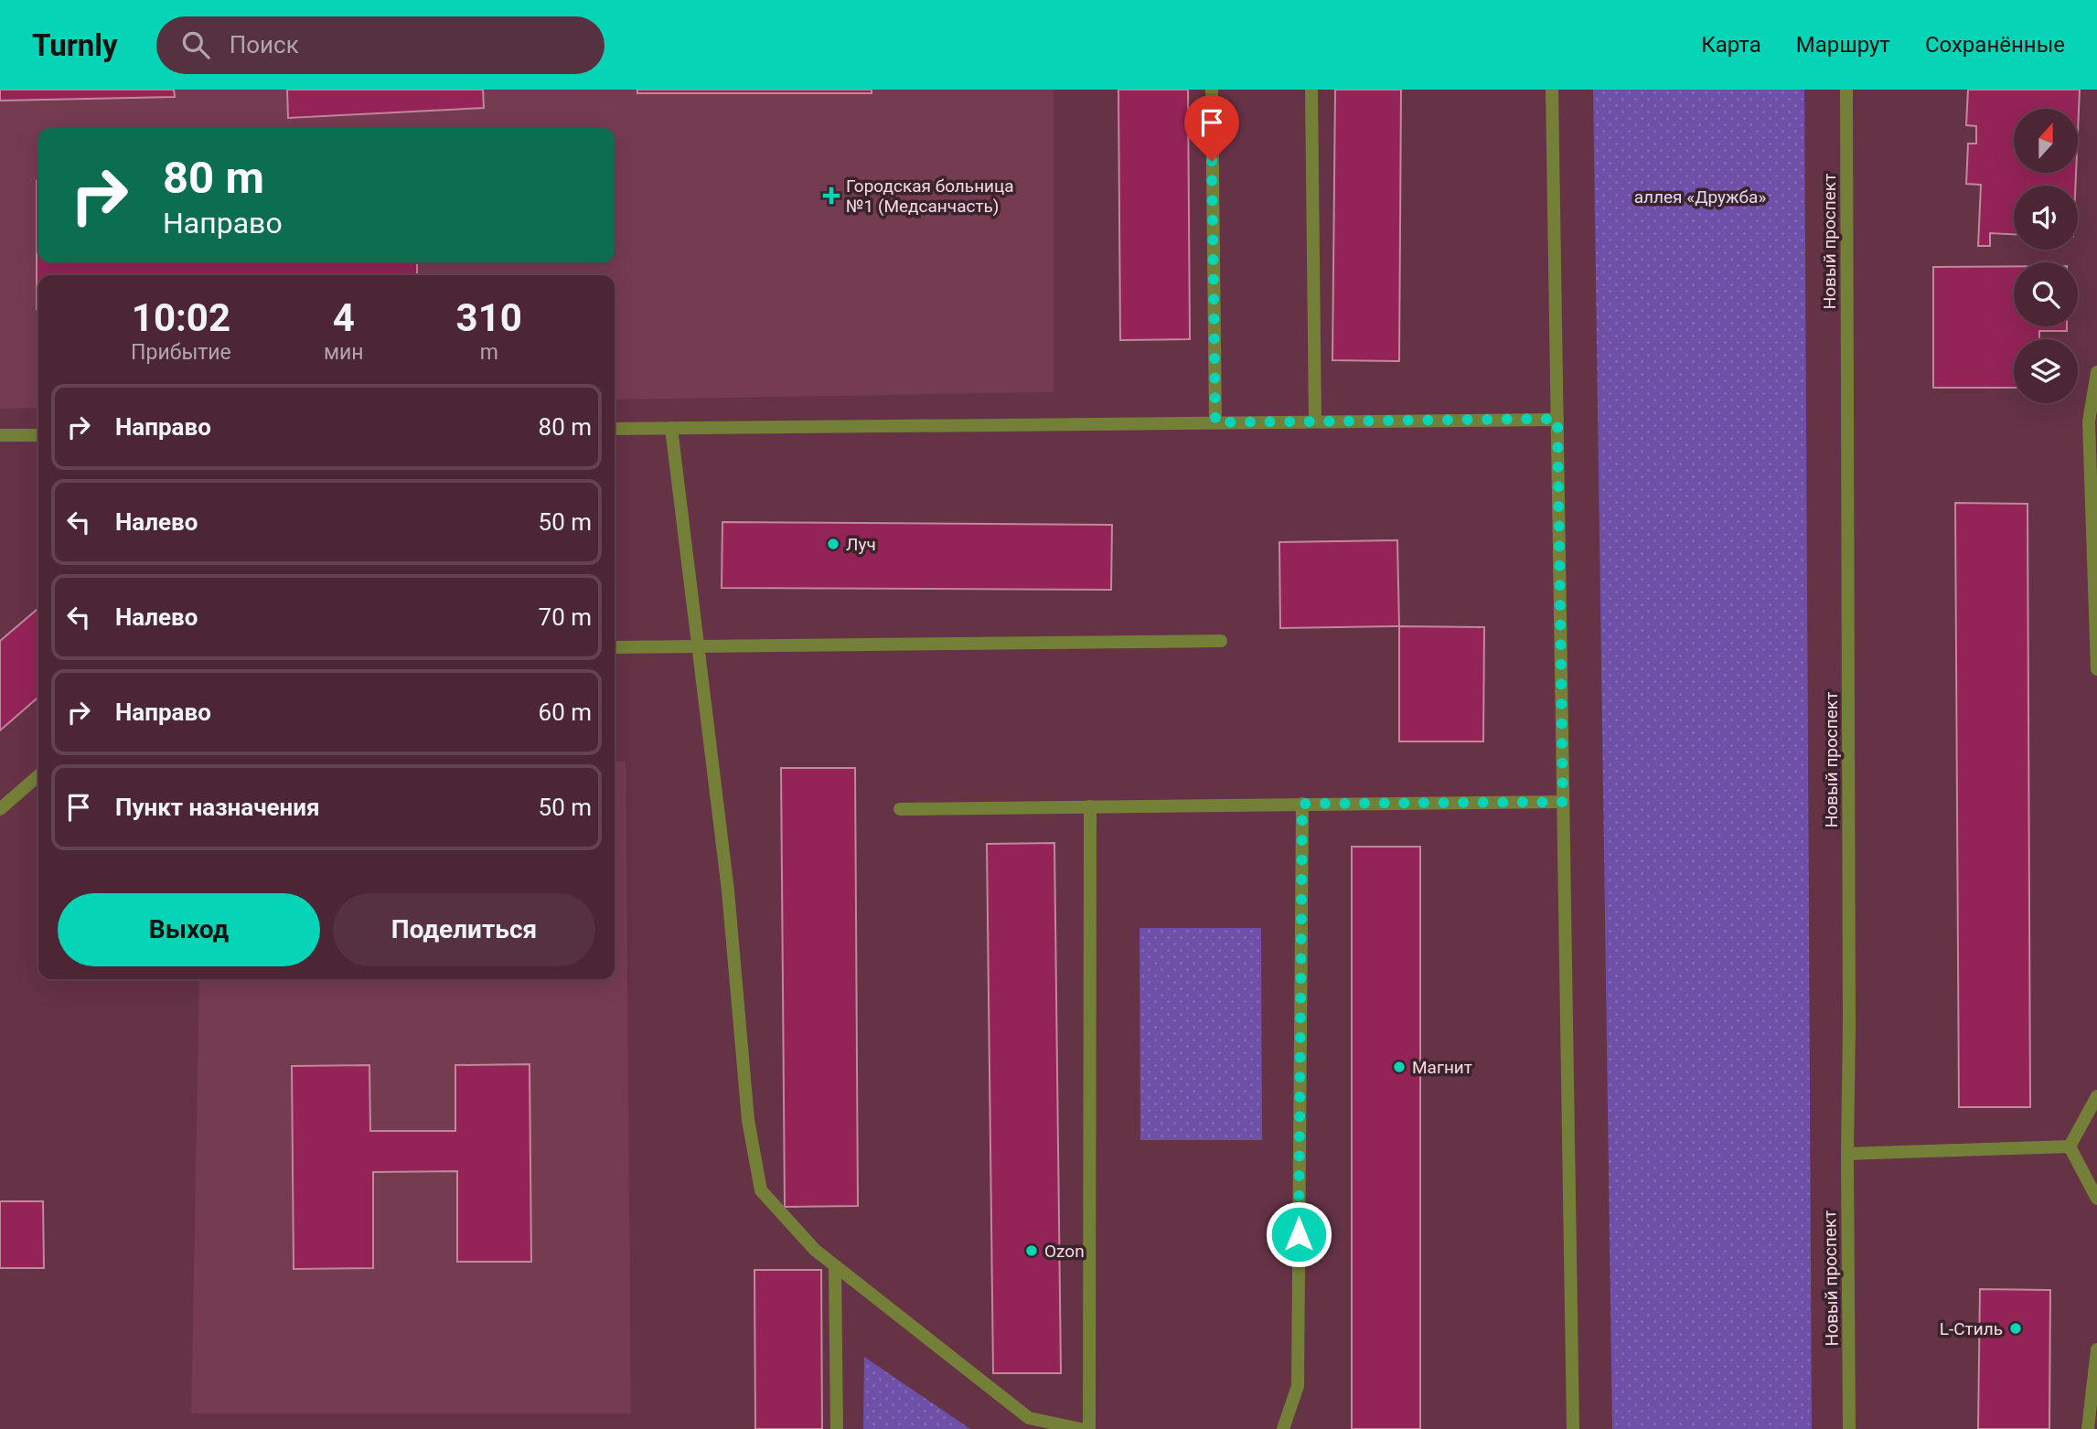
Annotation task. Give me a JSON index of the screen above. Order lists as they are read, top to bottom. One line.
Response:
{"streets":{"street":["Новый проспект"]},"parks":["аллея «Дружба»"],"places":{"health":["Городская больница №1 (Медсанчасть)"],"other":["Луч","Магнит","Ozon","L-Стиль"]},"north":"top","page":{"header":"Turnly","search":"Поиск","nav":["Карта","Маршрут","Сохранённые"],"turn":["80 m","Направо"],"eta":["10:02","Прибытие","4","мин","310","m"],"list":[{"name":"Направо","value":"80 m"},{"name":"Налево","value":"50 m"},{"name":"Налево","value":"70 m"},{"name":"Направо","value":"60 m"},{"name":"Пункт назначения","value":"50 m"}],"buttons":["Выход","Поделиться"]}}
